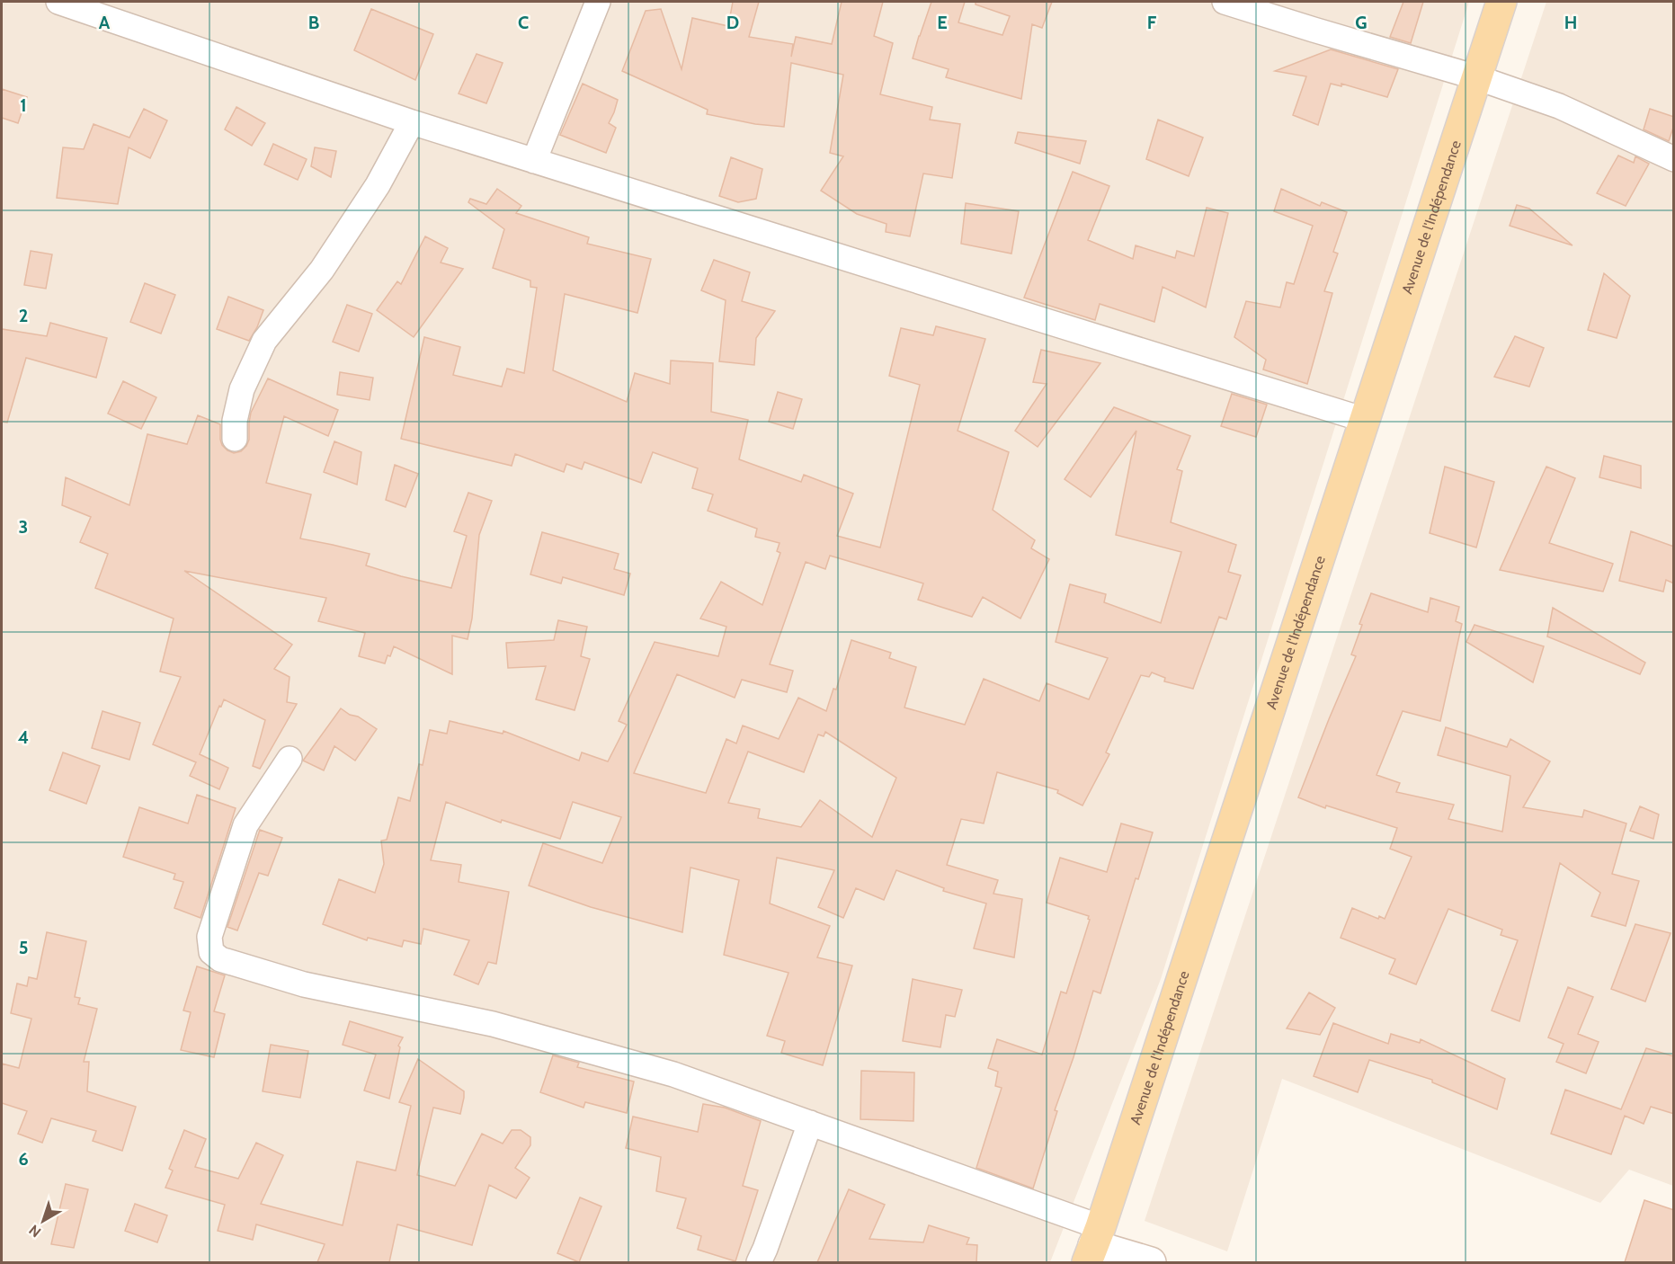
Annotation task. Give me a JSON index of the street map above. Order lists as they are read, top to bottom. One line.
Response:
{"streets":{"main road":["Avenue de l'Indépendance"]},"north":"bottom left","grid":{"columns":["A","B","C","D","E","F","G","H"],"rows":["1","2","3","4","5","6"]}}
